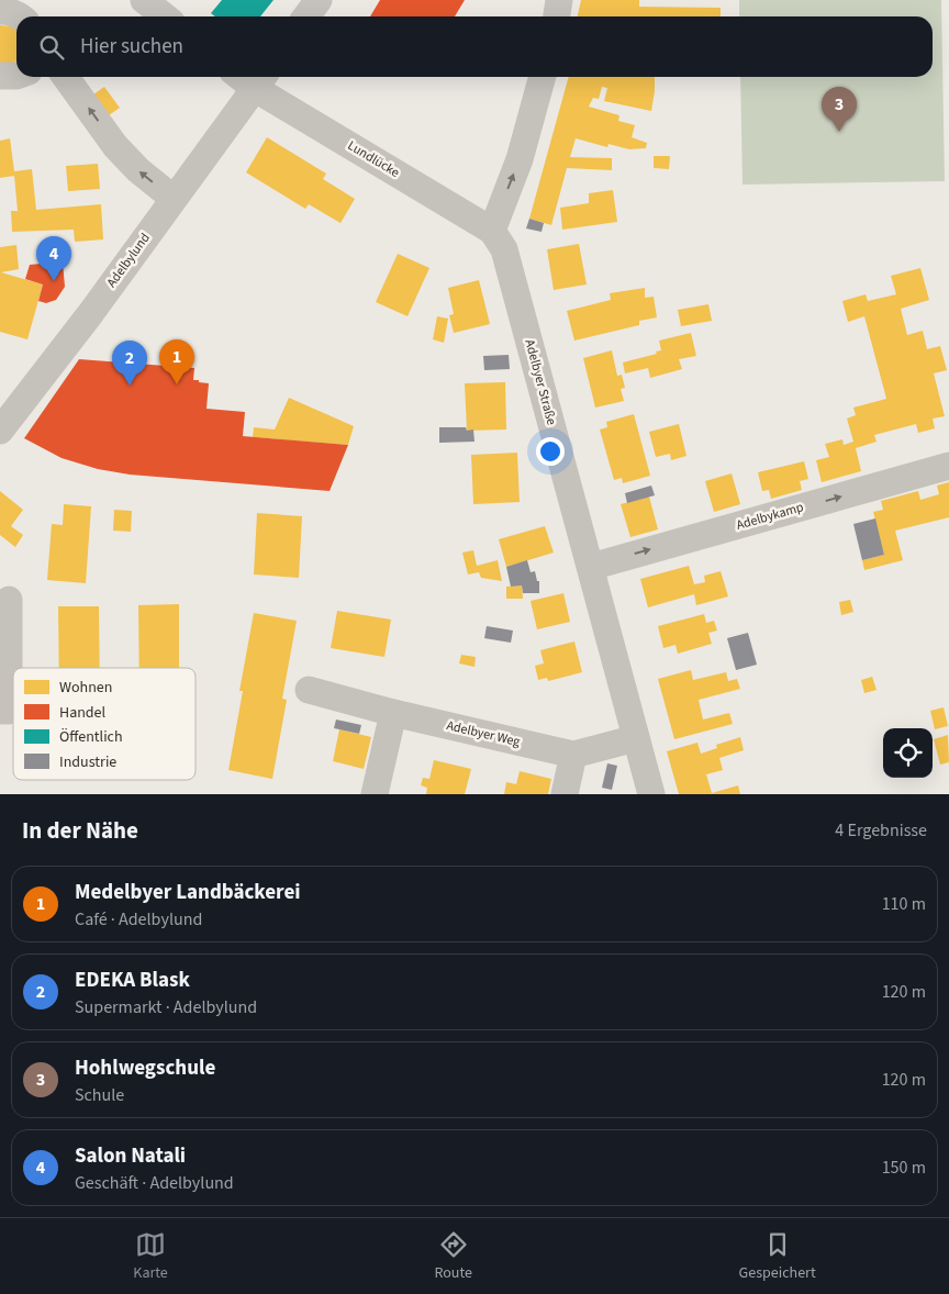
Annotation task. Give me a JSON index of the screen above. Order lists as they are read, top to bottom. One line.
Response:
{"streets":{"street":["Lundlücke","Adelbylund","Adelbyer Straße","Adelbykamp","Adelbyer Weg"]},"crossings":[["Lundlücke","Adelbylund"],["Lundlücke","Adelbyer Straße"],["Adelbyer Straße","Adelbykamp"],["Adelbyer Straße","Adelbyer Weg"]],"one_way":["Adelbykamp"],"legend":["Wohnen","Handel","Öffentlich","Industrie"],"page":{"search":"Hier suchen","pins":["3","4","1","2"],"heading":["In der Nähe","4 Ergebnisse"],"list":[{"mark":"1","name":"Medelbyer Landbäckerei","note":"Café · Adelbylund","value":"110 m"},{"mark":"2","name":"EDEKA Blask","note":"Supermarkt · Adelbylund","value":"120 m"},{"mark":"3","name":"Hohlwegschule","note":"Schule","value":"120 m"},{"mark":"4","name":"Salon Natali","note":"Geschäft · Adelbylund","value":"150 m"}],"nav":["Karte","Route","Gespeichert"]}}
